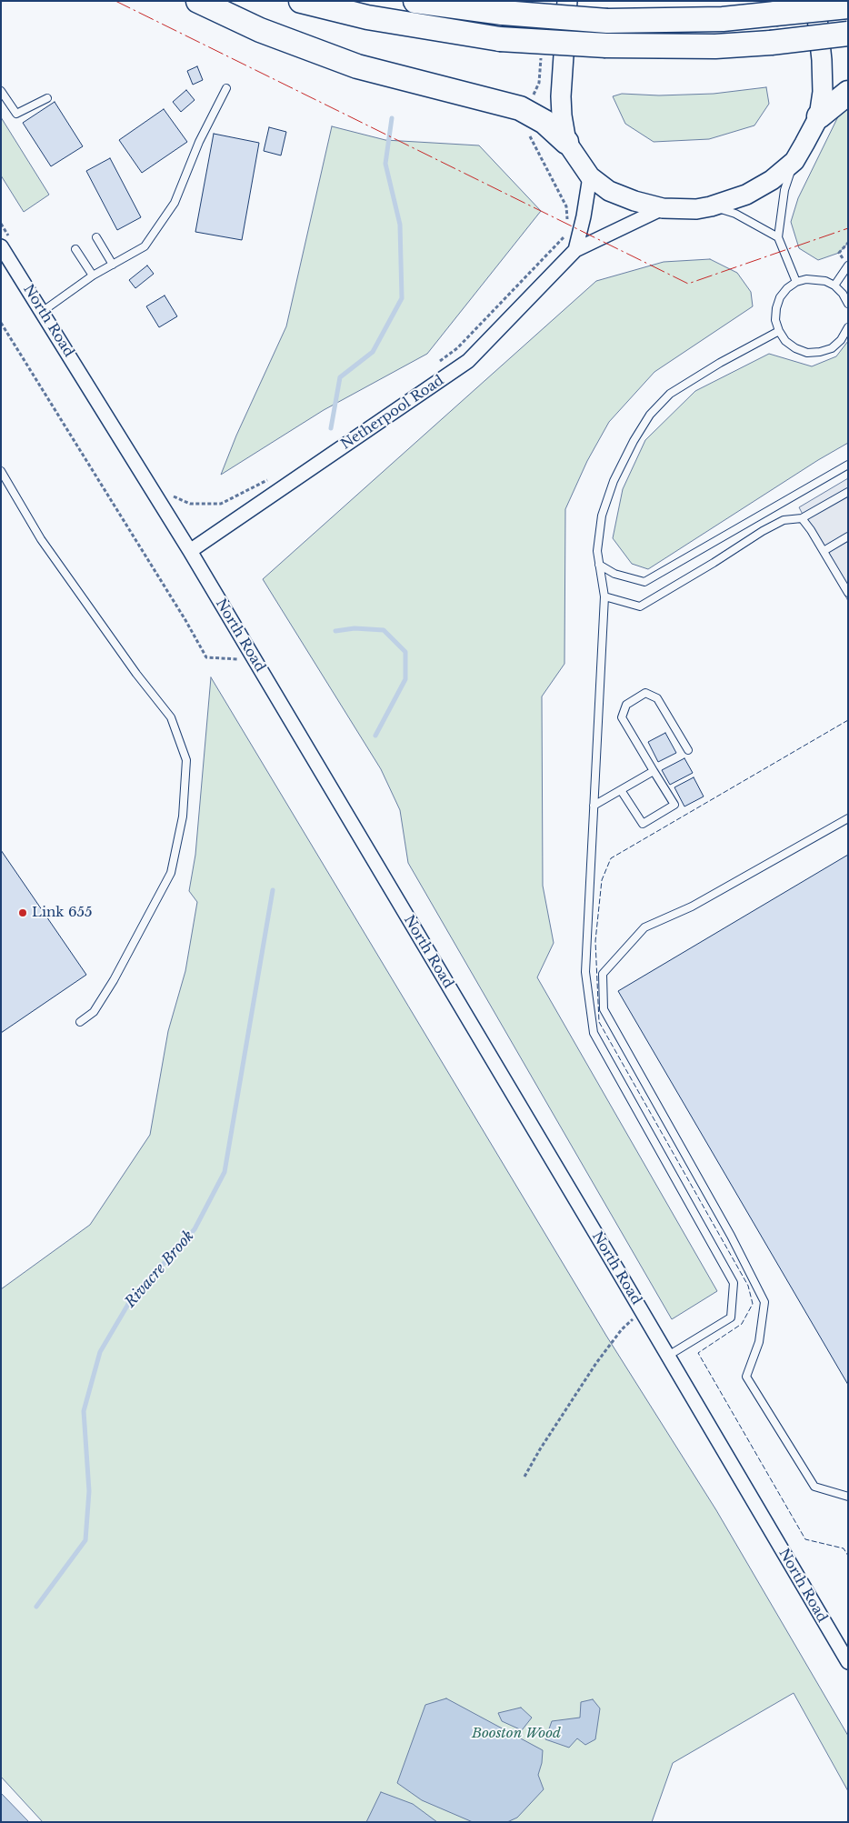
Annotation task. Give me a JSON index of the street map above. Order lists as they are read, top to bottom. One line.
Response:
{"streets":{"street":["North Road","Netherpool Road"]},"crossings":[["North Road","Netherpool Road"]],"water":["Rivacre Brook"],"parks":["Booston Wood"],"places":["Link 655"]}
